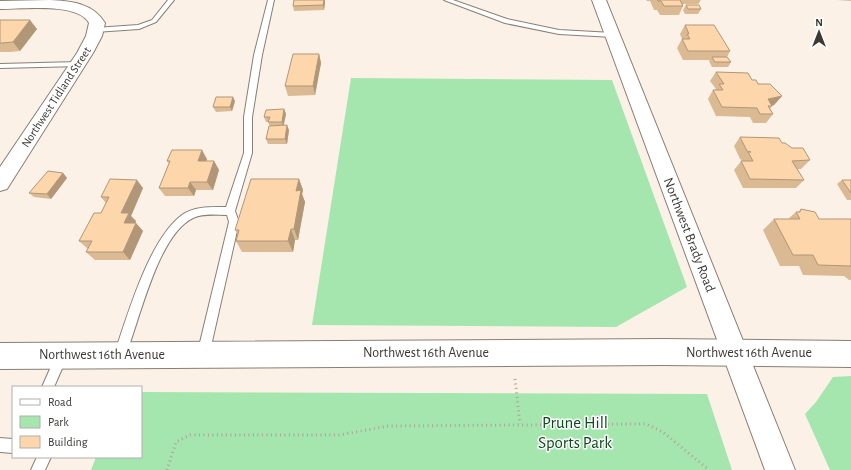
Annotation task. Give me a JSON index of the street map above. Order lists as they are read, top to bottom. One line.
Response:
{"streets":{"street":["Northwest Tidland Street","Northwest Brady Road","Northwest 16th Avenue"]},"crossings":[["Northwest Brady Road","Northwest 16th Avenue"]],"parks":["Prune Hill Sports Park"],"legend":["Road","Park","Building"],"north":"top"}
